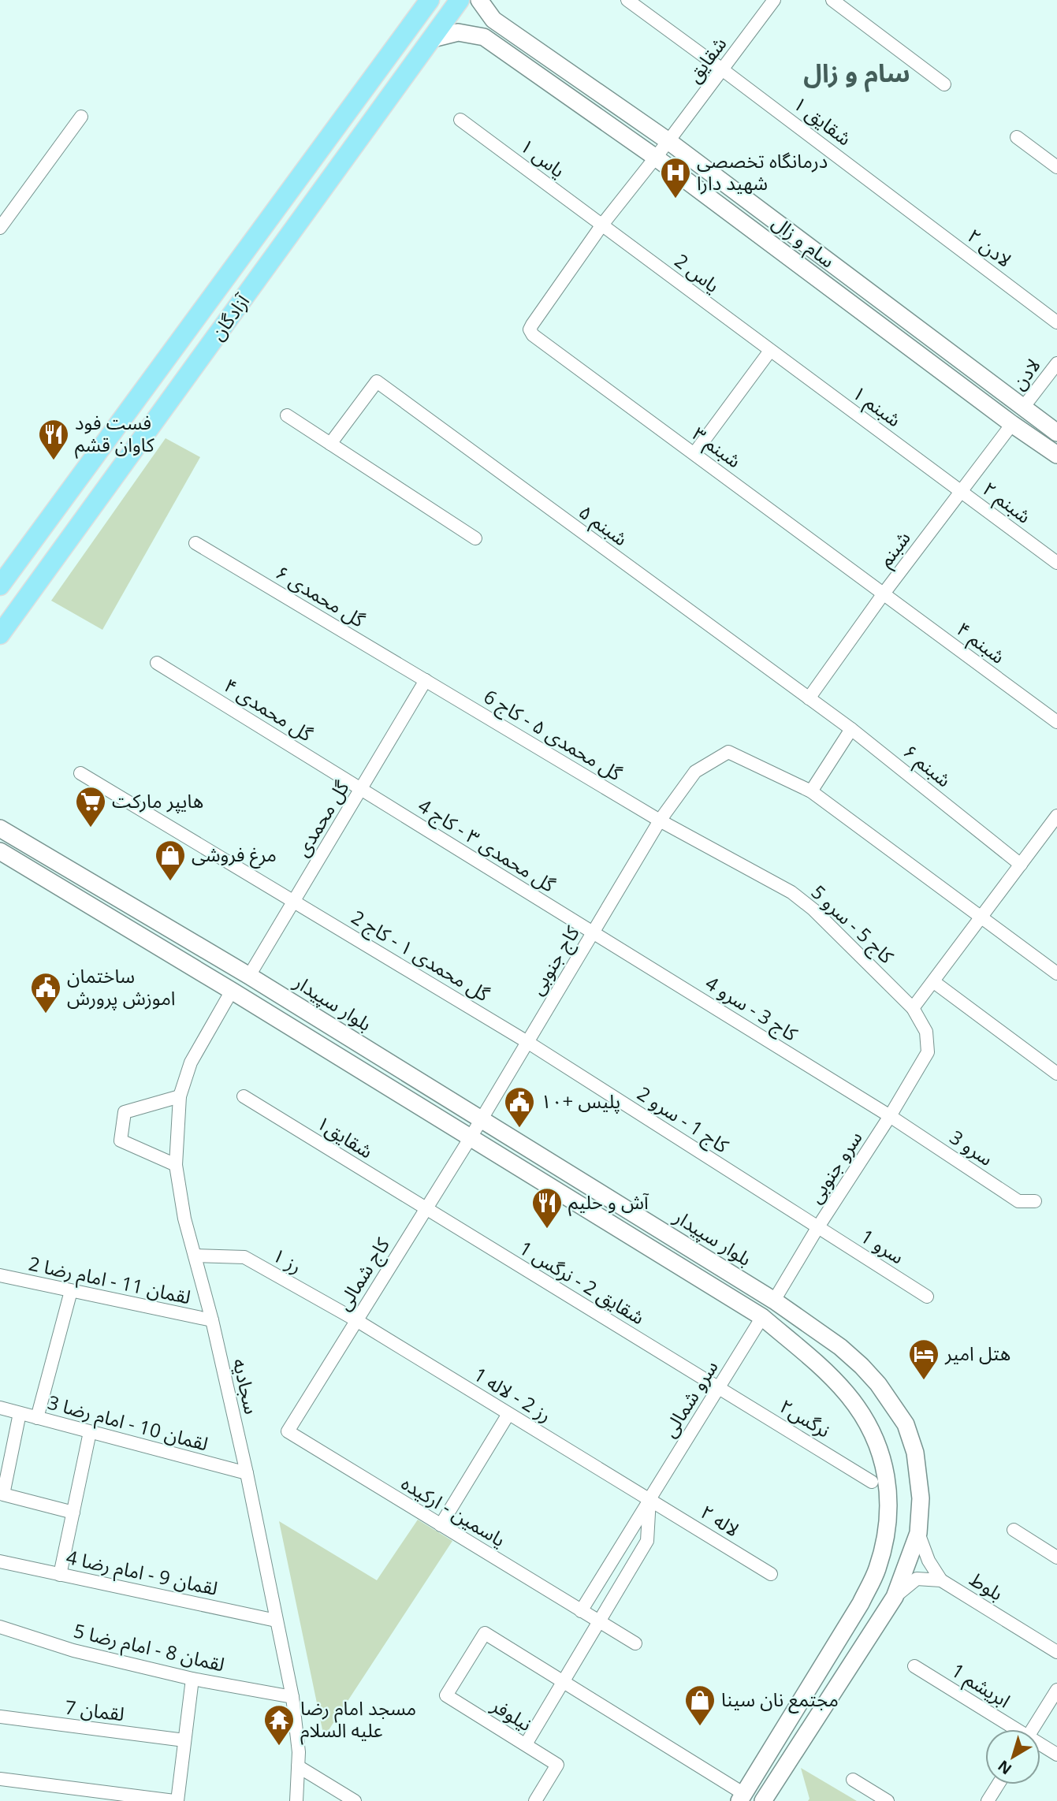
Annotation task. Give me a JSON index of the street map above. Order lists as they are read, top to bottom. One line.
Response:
{"streets":{"main road":["آزادگان"],"street":["شقایق","شقایق ۱","یاس ۱","سام و زال","لادن ۲","یاس 2","لادن","شبنم ۱","شبنم ۳","شبنم ۲","شبنم ۵","شبنم","گل محمدی ۶","شبنم ۴","گل محمدی ۴","گل محمدی ۵ - کاج 6","شبنم ۶","گل محمدی","گل محمدی ۳ - کاج 4","کاج 5 - سرو 5","گل محمدی ۱ - کاج 2","کاج جنوبی","بلوار سپیدار","کاج 3 - سرو 4","کاج 1 - سرو 2","شقایق۱","سرو 3","سرو جنوبی","سرو 1","رز ۱","کاج شمالی","لقمان 11 - امام رضا 2","شقایق 2 - نرگس 1","سجادیه","رز 2 - لاله 1","سرو شمالی","نرگس۲","لقمان 10 - امام رضا 3","یاسمین - ارکیده","لاله ۲","لقمان 9 - امام رضا 4","بلوط","لقمان 8 - امام رضا 5","ابریشم 1","لقمان 7","نیلوفر"]},"crossings":[["شقایق","شقایق ۱"],["شقایق","یاس ۱"],["شقایق","سام و زال"],["شقایق","یاس 2"],["شقایق","شبنم ۳"],["شقایق ۱","لادن ۲"],["یاس ۱","یاس 2"],["سام و زال","آزادگان"],["سام و زال","لادن"],["سام و زال","شبنم"],["یاس 2","شبنم ۱"],["شبنم ۱","شبنم ۲"],["شبنم ۱","شبنم"],["شبنم ۳","شبنم"],["شبنم ۳","شبنم ۴"],["شبنم ۲","شبنم"],["شبنم ۵","شبنم"],["شبنم ۵","شبنم ۶"],["شبنم","شبنم ۴"],["شبنم","شبنم ۶"],["گل محمدی ۶","گل محمدی ۵ - کاج 6"],["گل محمدی ۶","گل محمدی"],["گل محمدی ۴","گل محمدی"],["گل محمدی ۴","گل محمدی ۳ - کاج 4"],["گل محمدی ۵ - کاج 6","گل محمدی"],["گل محمدی ۵ - کاج 6","کاج 5 - سرو 5"],["گل محمدی ۵ - کاج 6","کاج جنوبی"],["گل محمدی","گل محمدی ۳ - کاج 4"],["گل محمدی","گل محمدی ۱ - کاج 2"],["گل محمدی","بلوار سپیدار"],["گل محمدی ۳ - کاج 4","کاج جنوبی"],["گل محمدی ۳ - کاج 4","کاج 3 - سرو 4"],["کاج 5 - سرو 5","کاج جنوبی"],["کاج 5 - سرو 5","سرو جنوبی"],["گل محمدی ۱ - کاج 2","کاج جنوبی"],["گل محمدی ۱ - کاج 2","کاج 1 - سرو 2"],["کاج جنوبی","بلوار سپیدار"],["کاج جنوبی","کاج 3 - سرو 4"],["کاج جنوبی","کاج 1 - سرو 2"],["کاج جنوبی","کاج شمالی"],["بلوار سپیدار","سرو جنوبی"],["بلوار سپیدار","بلوط"],["کاج 3 - سرو 4","سرو 3"],["کاج 3 - سرو 4","سرو جنوبی"],["کاج 1 - سرو 2","سرو جنوبی"],["کاج 1 - سرو 2","سرو 1"],["شقایق۱","کاج شمالی"],["شقایق۱","شقایق 2 - نرگس 1"],["سرو 3","سرو جنوبی"],["سرو جنوبی","سرو 1"],["رز ۱","کاج شمالی"],["رز ۱","سجادیه"],["رز ۱","رز 2 - لاله 1"],["کاج شمالی","شقایق 2 - نرگس 1"],["کاج شمالی","رز 2 - لاله 1"],["کاج شمالی","یاسمین - ارکیده"],["لقمان 11 - امام رضا 2","سجادیه"],["شقایق 2 - نرگس 1","سرو شمالی"],["شقایق 2 - نرگس 1","نرگس۲"],["سجادیه","لقمان 10 - امام رضا 3"],["سجادیه","لقمان 9 - امام رضا 4"],["سجادیه","لقمان 8 - امام رضا 5"],["رز 2 - لاله 1","سرو شمالی"],["رز 2 - لاله 1","لاله ۲"],["سرو شمالی","نرگس۲"],["سرو شمالی","یاسمین - ارکیده"],["سرو شمالی","لاله ۲"],["سرو شمالی","نیلوفر"]],"districts":["سام و زال"],"places":{"hospital":["درمانگاه تخصصى شهید دارا"],"restaurant":["فست فود كاوان قشم","آش و حلیم"],"supermarket":["هایپر مارکت"],"shop":["مرغ فروشی","مجتمع نان سینا"],"public building":["ساختمان اموزش پرورش","پلیس +۱۰"],"hotel":["هتل امیر"],"temple":["مسجد امام رضا علیه السلام"]},"north":"bottom left"}
